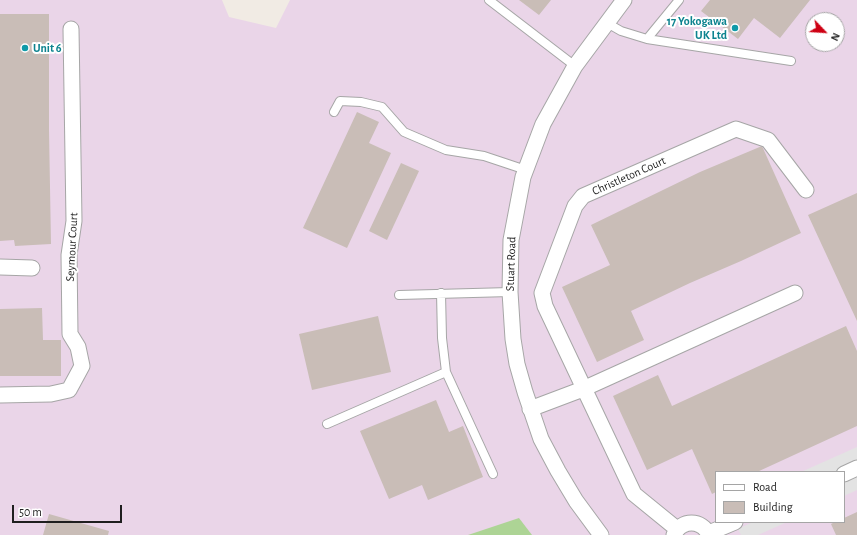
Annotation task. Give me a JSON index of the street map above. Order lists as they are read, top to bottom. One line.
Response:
{"streets":{"street":["Christleton Court","Seymour Court","Stuart Road"]},"places":["17 Yokogawa UK Ltd","Unit 6"],"legend":["Road","Building"],"scale_bar":"50 m","north":"bottom right"}
